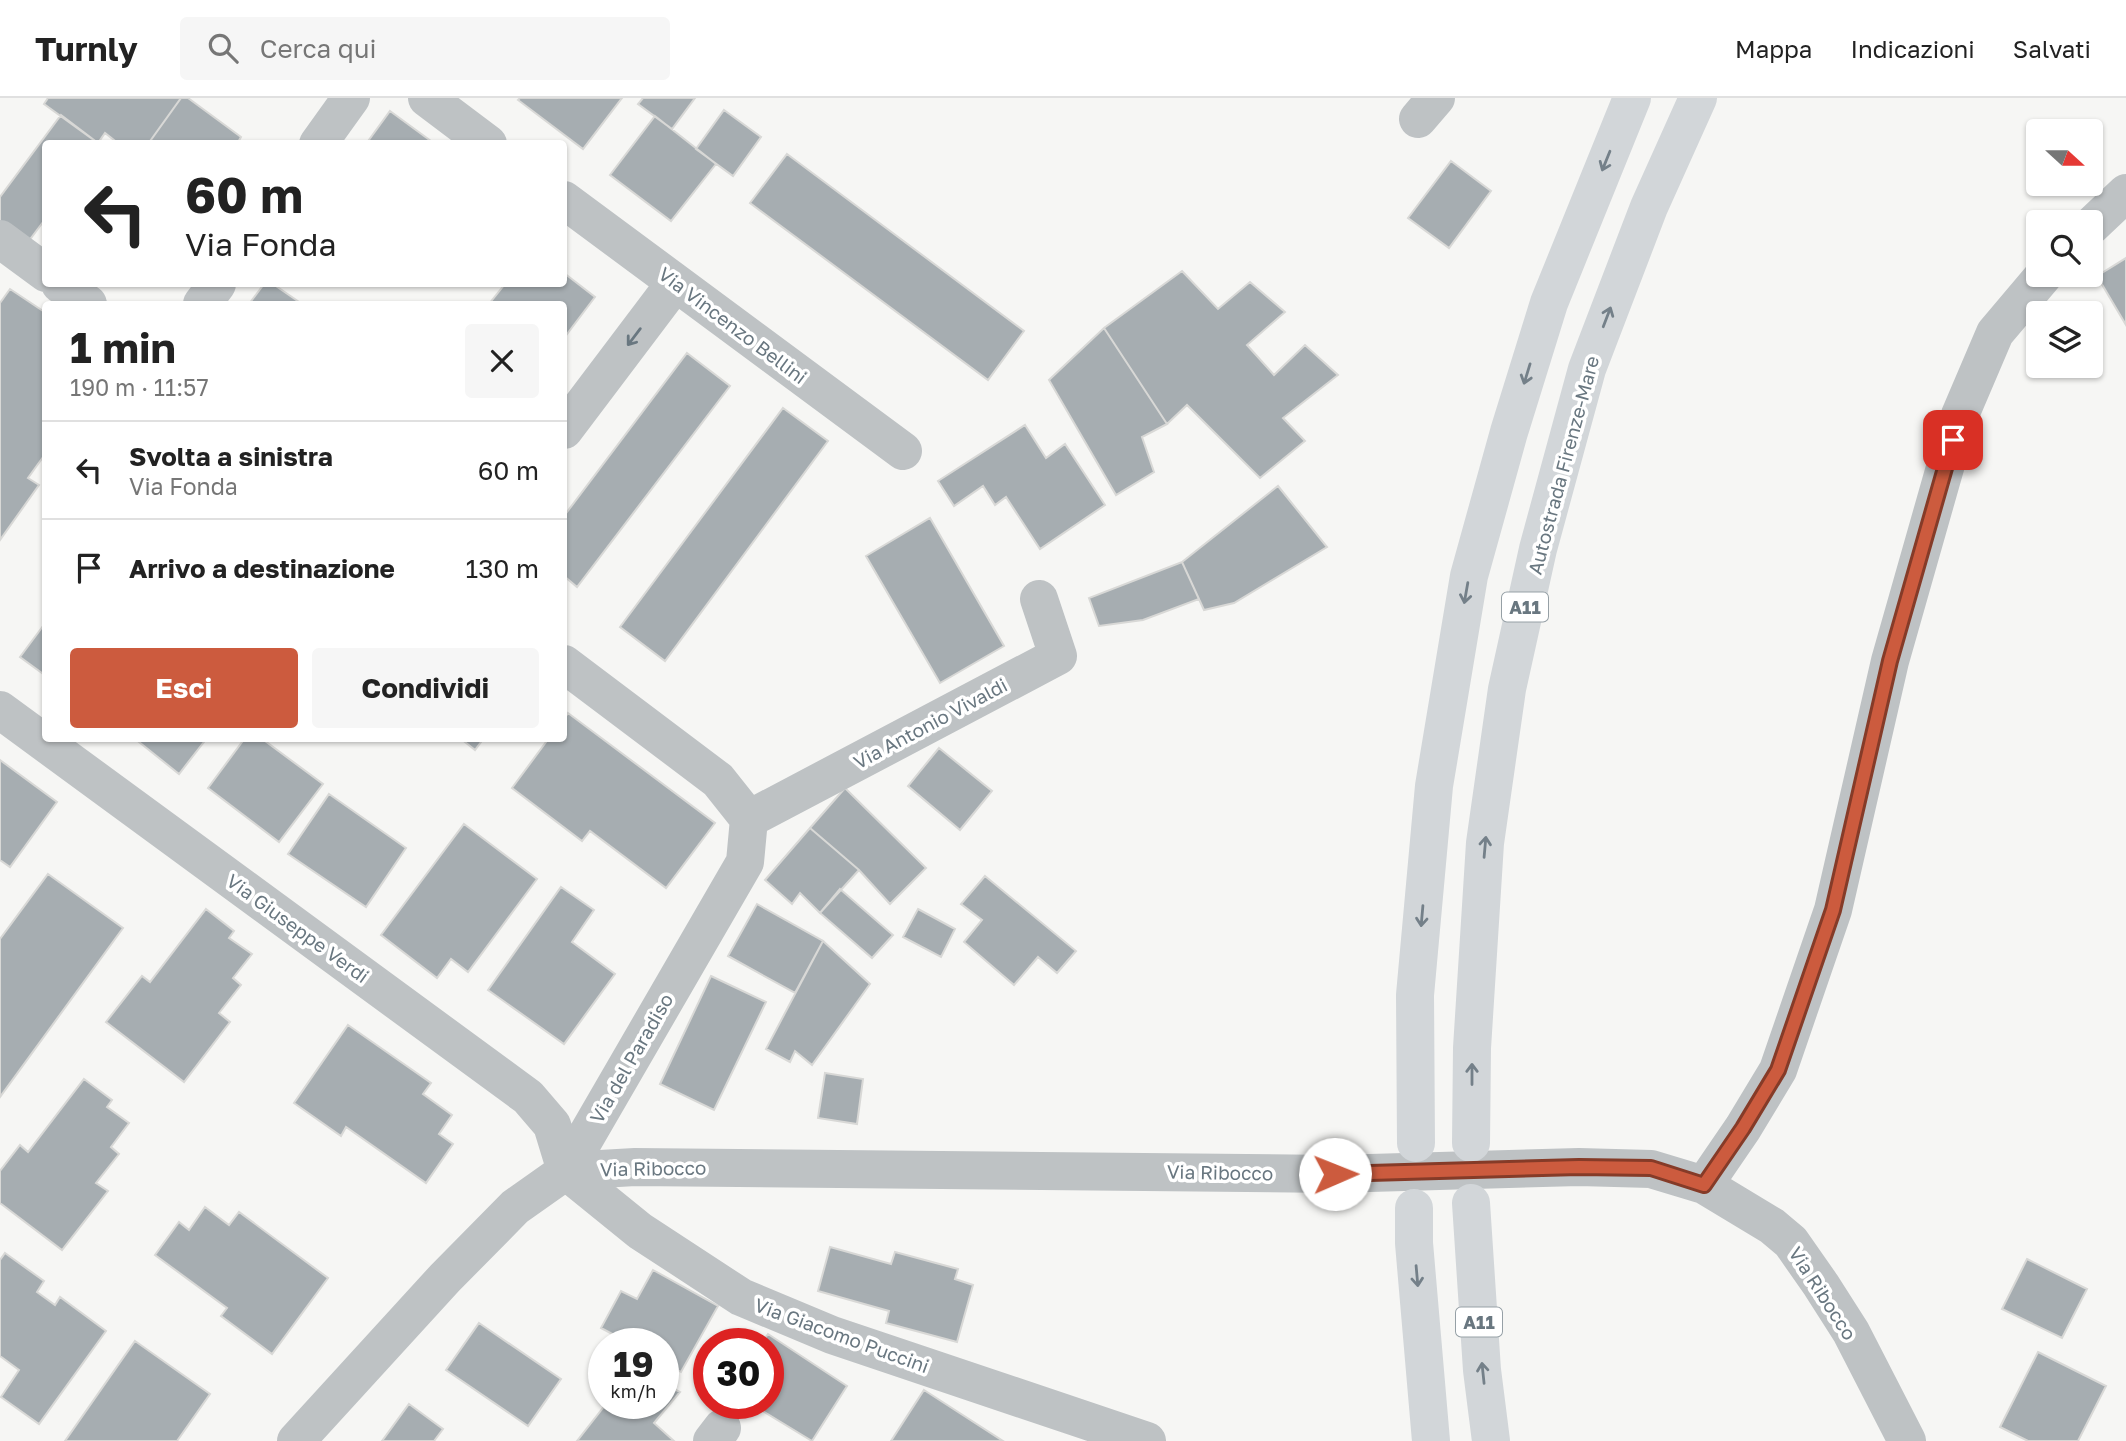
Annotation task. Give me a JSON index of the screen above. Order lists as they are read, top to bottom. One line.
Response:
{"streets":{"highway":["Autostrada Firenze-Mare","A11"],"street":["Via Vincenzo Bellini","Via Antonio Vivaldi","Via Giuseppe Verdi","Via del Paradiso","Via Ribocco","Via Giacomo Puccini"]},"crossings":[["Via Antonio Vivaldi","Via del Paradiso"],["Via Giuseppe Verdi","Via del Paradiso"],["Via Giuseppe Verdi","Via Ribocco"],["Via Giuseppe Verdi","Via Giacomo Puccini"],["Via del Paradiso","Via Ribocco"],["Via del Paradiso","Via Giacomo Puccini"],["Via Ribocco","Via Giacomo Puccini"]],"north":"right","page":{"header":"Turnly","search":"Cerca qui","nav":["Mappa","Indicazioni","Salvati"],"turn":["60 m","Via Fonda"],"heading":["1 min","190 m · 11:57"],"list":[{"name":"Svolta a sinistra","note":"Via Fonda","value":"60 m"},{"name":"Arrivo a destinazione","value":"130 m"}],"buttons":["Esci","Condividi"],"speed":"19 km/h","limit":"30"}}
